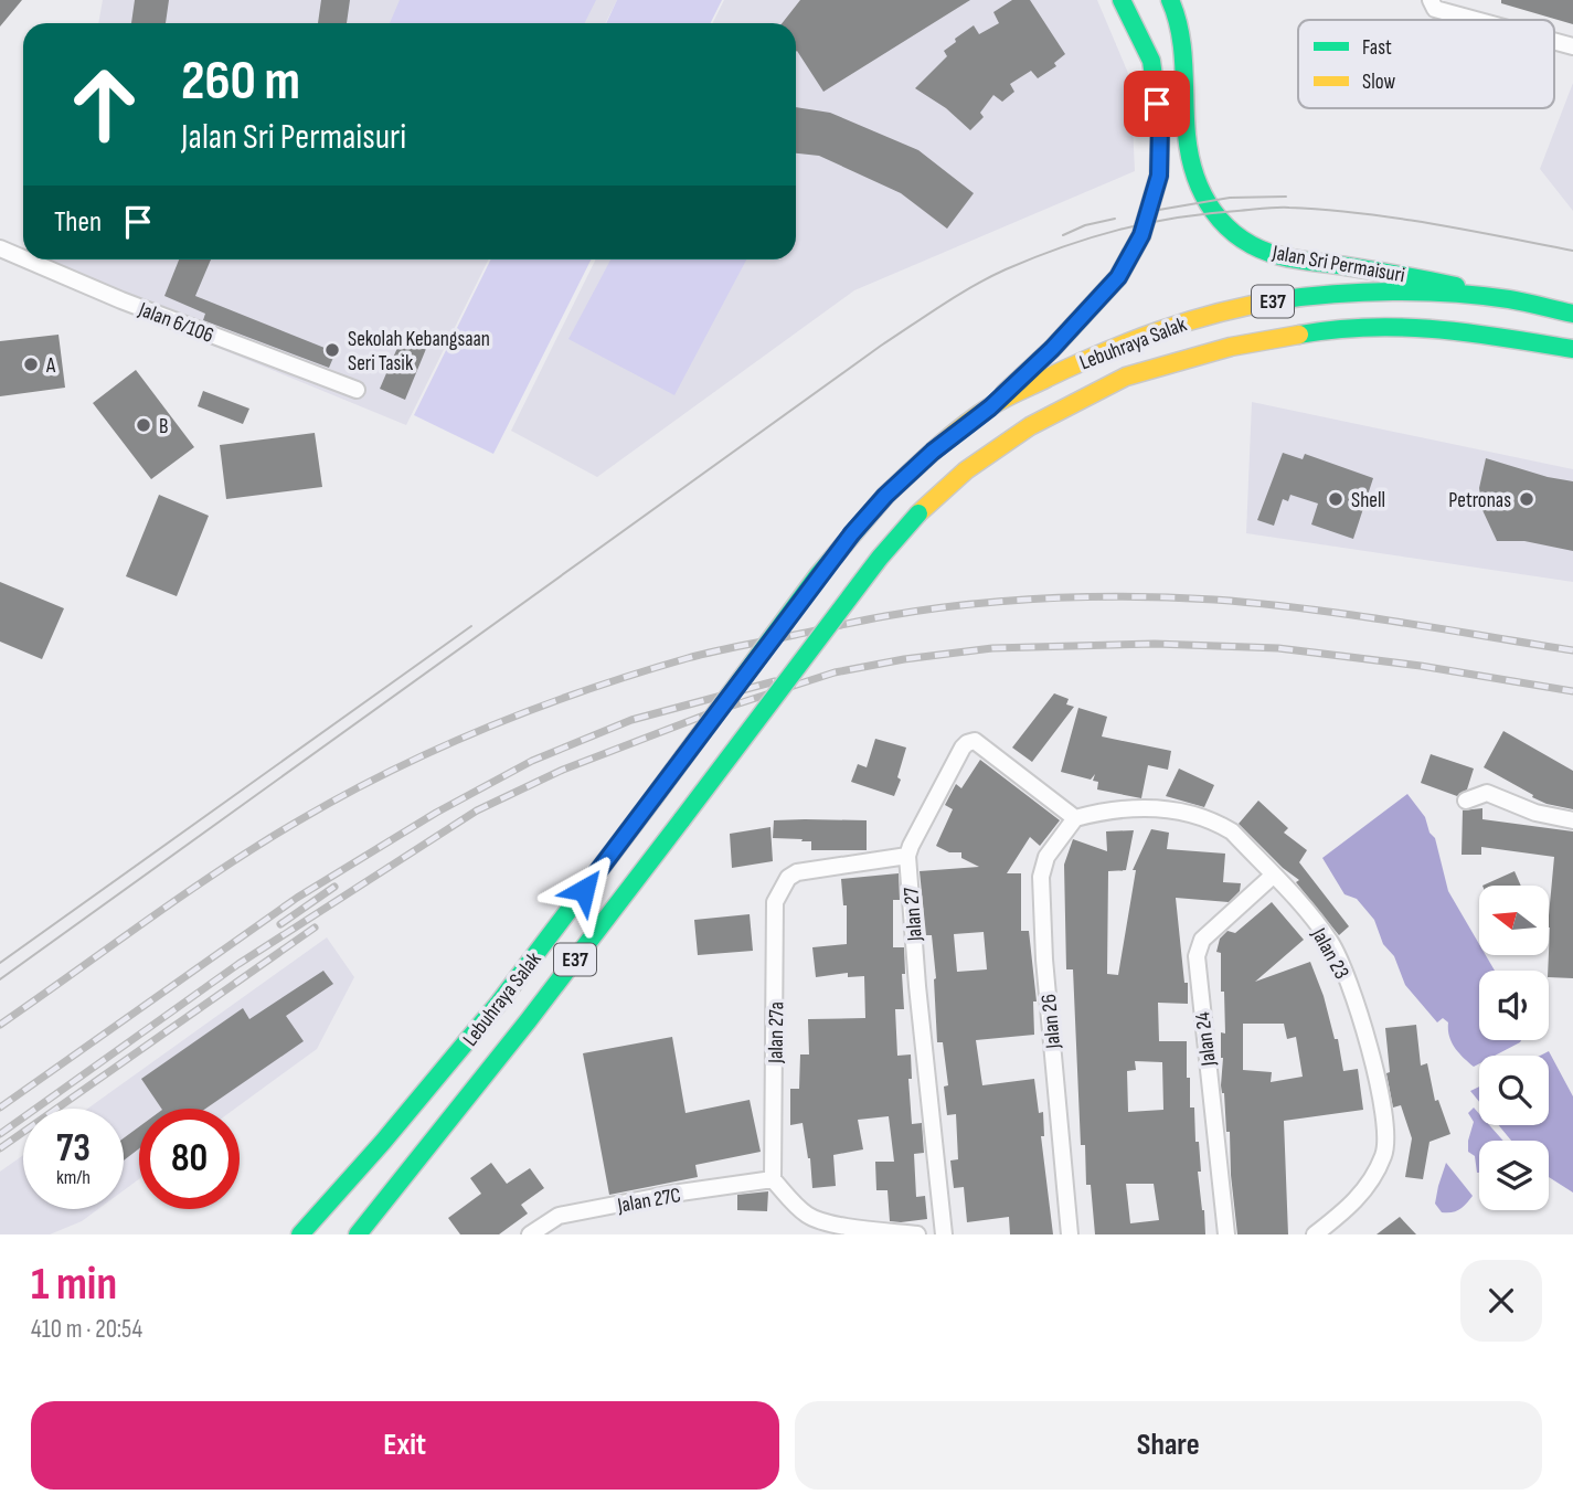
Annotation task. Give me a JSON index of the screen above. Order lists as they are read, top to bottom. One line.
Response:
{"streets":{"main road":["Jalan Sri Permaisuri","E37","Lebuhraya Salak"],"street":["Jalan 6/106","Jalan 27","Jalan 23","Jalan 26","Jalan 27a","Jalan 24","Jalan 27C"]},"crossings":[["Jalan Sri Permaisuri","Lebuhraya Salak"],["Jalan 27","Jalan 23"],["Jalan 27","Jalan 26"],["Jalan 27","Jalan 27a"],["Jalan 23","Jalan 26"],["Jalan 23","Jalan 24"],["Jalan 27a","Jalan 27C"]],"places":["Sekolah Kebangsaan Seri Tasik","A","B","Shell","Petronas"],"legend":["Fast","Slow"],"north":"left","page":{"turn":["260 m","Jalan Sri Permaisuri"],"then":"Then","speed":"73 km/h","limit":"80","heading":["1 min","410 m · 20:54"],"buttons":["Exit","Share"]}}
